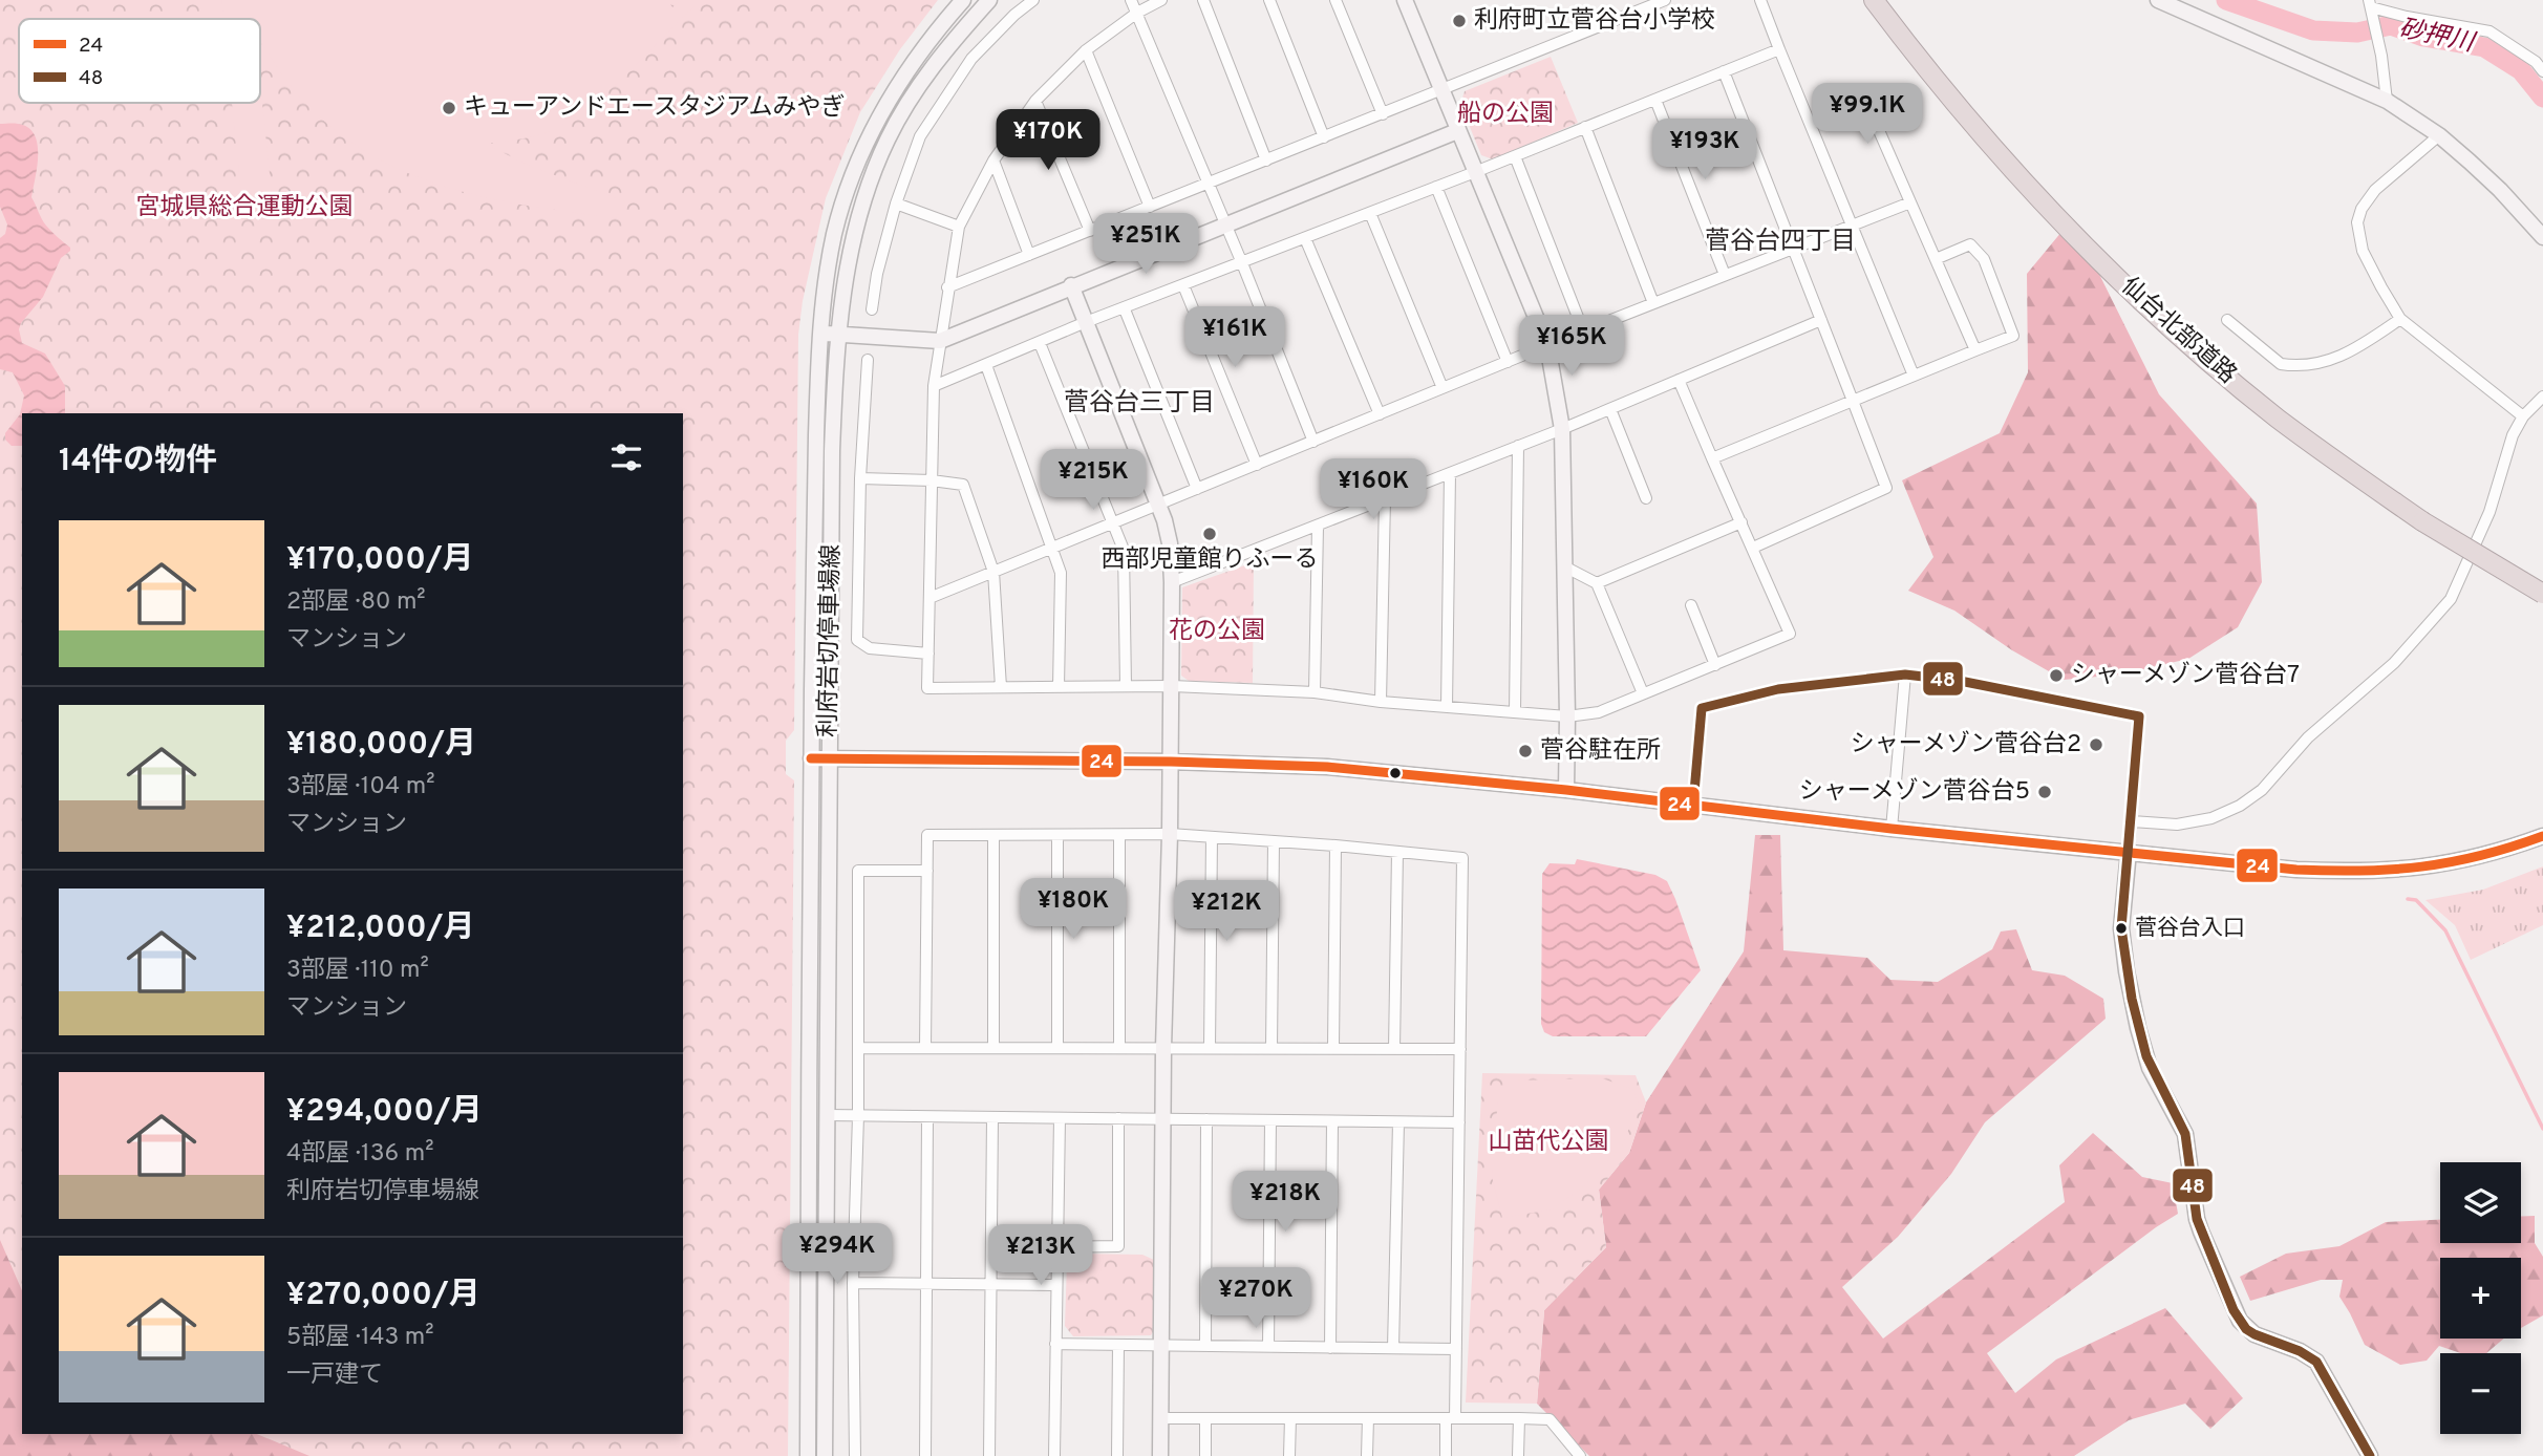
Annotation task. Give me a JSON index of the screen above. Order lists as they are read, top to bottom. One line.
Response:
{"streets":{"highway":["仙台北部道路"],"main road":["利府岩切停車場線"]},"districts":["菅谷台四丁目","菅谷台三丁目"],"water":["砂押川"],"parks":["船の公園","宮城県総合運動公園","花の公園","山苗代公園"],"places":["利府町立菅谷台小学校","キューアンドエースタジアムみやぎ","西部児童館りふーる","シャーメゾン菅谷台7","シャーメゾン菅谷台2","菅谷駐在所","シャーメゾン菅谷台5","菅谷台入口"],"lines":["transit line 48","transit line 24"],"legend":["24","48"],"page":{"price":["¥99.1K","¥170K","¥193K","¥251K","¥161K","¥165K","¥215K","¥160K","¥180K","¥212K","¥218K","¥294K","¥213K","¥270K"],"heading":"14件の物件","list":[{"name":"¥170,000/月","note":"2部屋 · 80 m² · マンション"},{"name":"¥180,000/月","note":"3部屋 · 104 m² · マンション"},{"name":"¥212,000/月","note":"3部屋 · 110 m² · マンション"},{"name":"¥294,000/月","note":"4部屋 · 136 m² · 利府岩切停車場線"},{"name":"¥270,000/月","note":"5部屋 · 143 m² · 一戸建て"}],"map_buttons":["+","−"]}}
